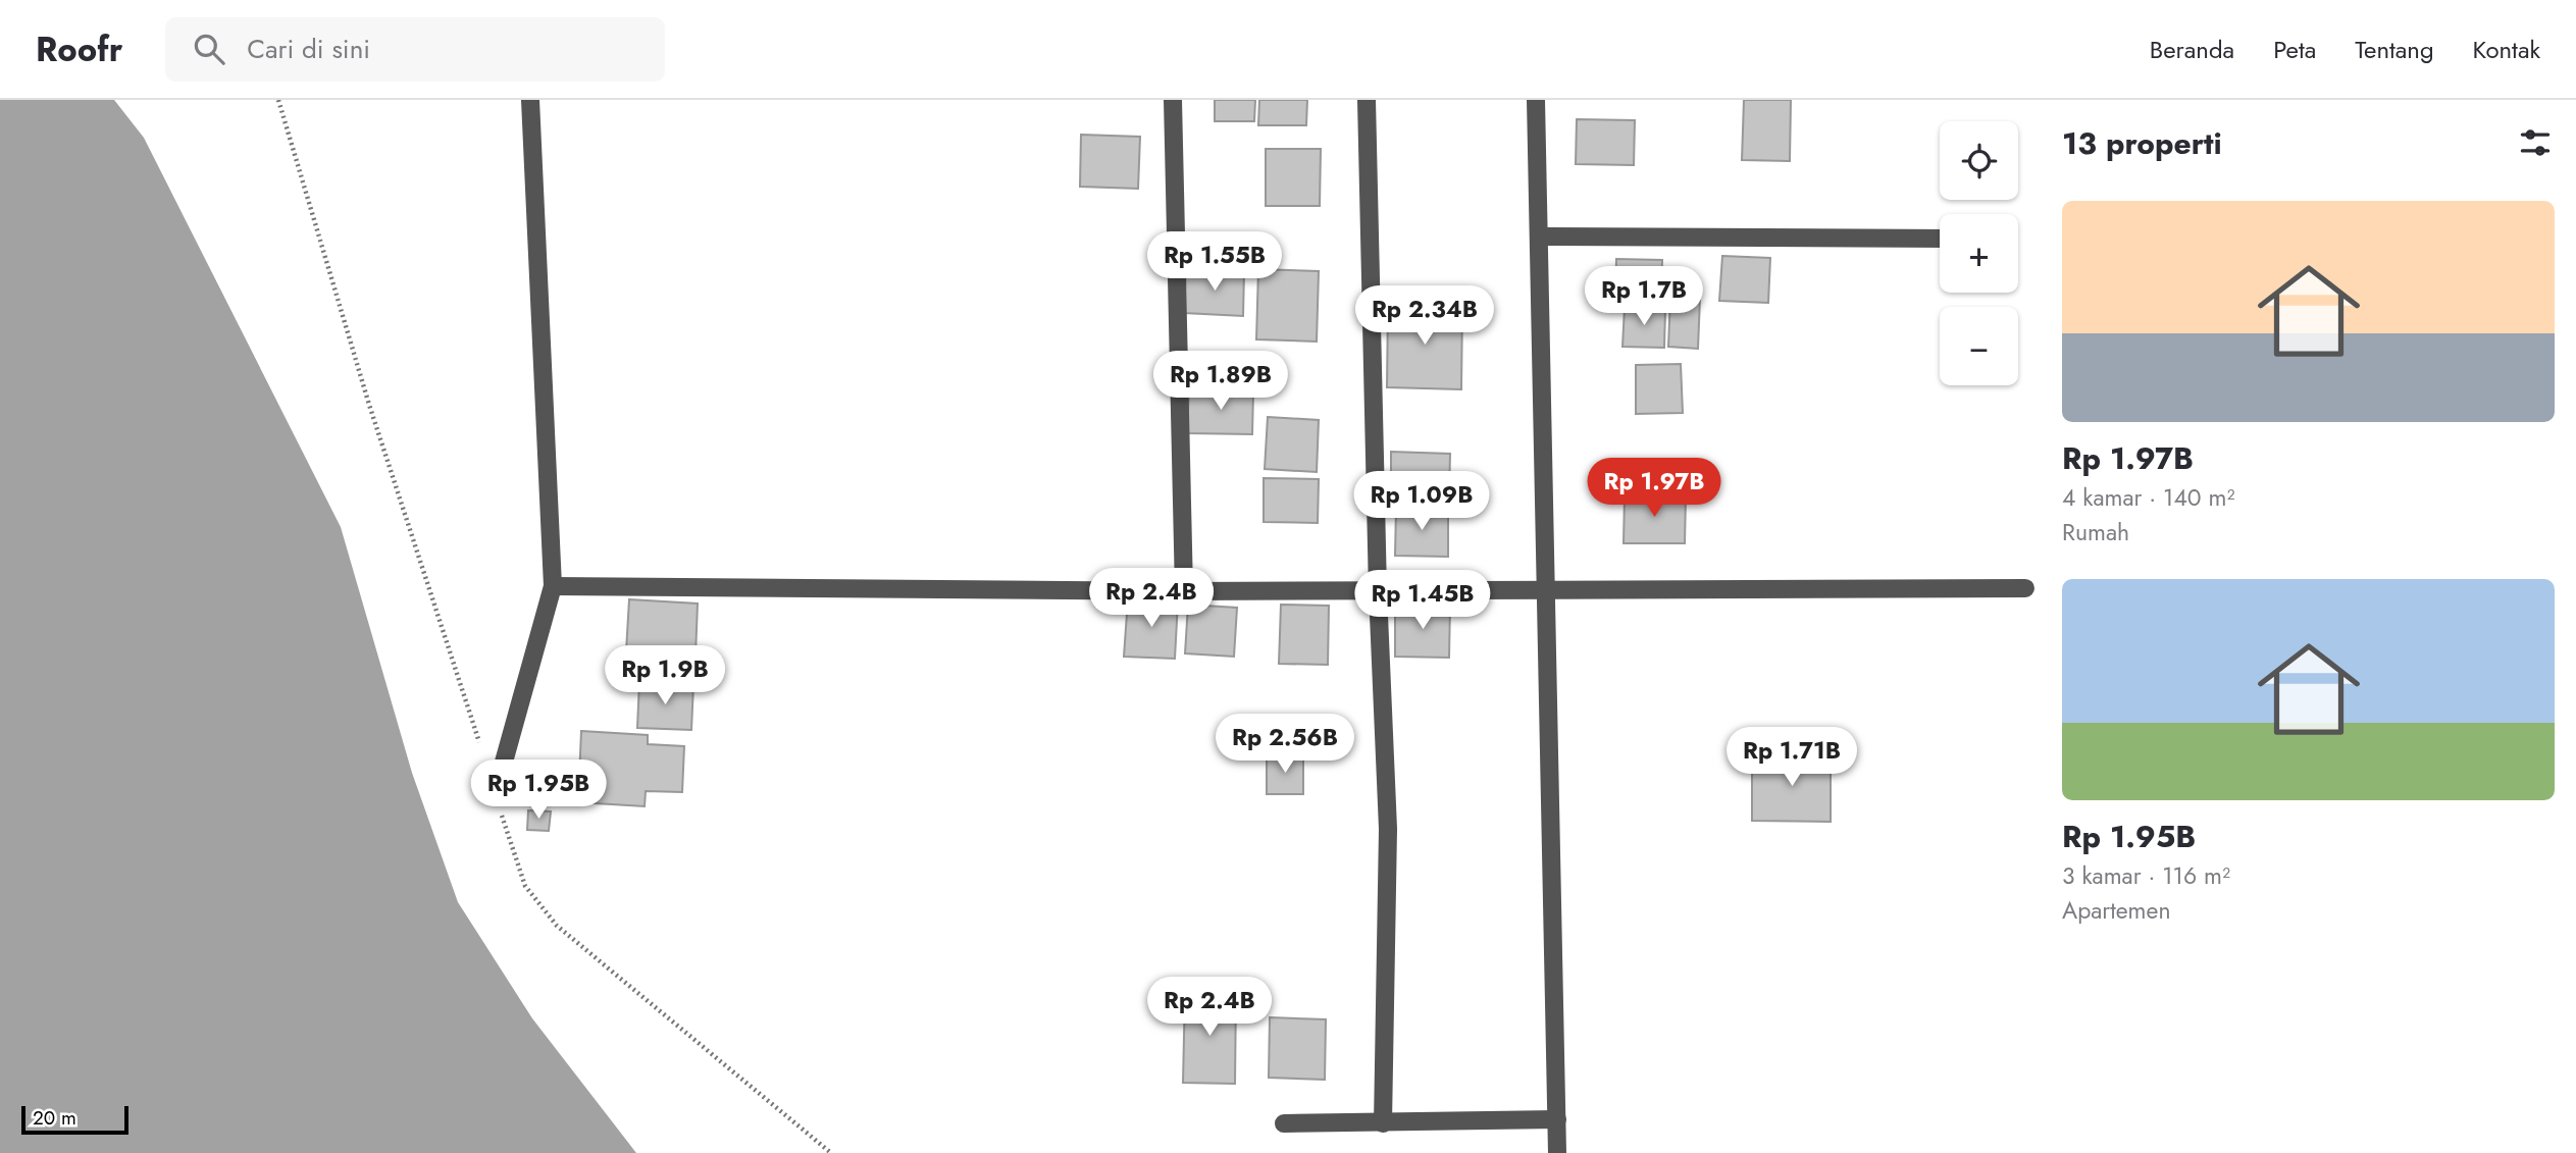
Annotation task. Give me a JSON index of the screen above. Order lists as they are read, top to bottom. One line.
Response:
{"scale_bar":"20 m","page":{"header":"Roofr","search":"Cari di sini","nav":["Beranda","Peta","Tentang","Kontak"],"heading":"13 properti","map_buttons":["+","−"],"list":[{"name":"Rp 1.97B","note":"4 kamar · 140 m² · Rumah"},{"name":"Rp 1.95B","note":"3 kamar · 116 m² · Apartemen"}],"price":["Rp 1.55B","Rp 1.7B","Rp 2.34B","Rp 1.89B","Rp 1.97B","Rp 1.09B","Rp 2.4B","Rp 1.45B","Rp 1.9B","Rp 2.56B","Rp 1.71B","Rp 1.95B","Rp 2.4B"],"scale":"20 m"}}
